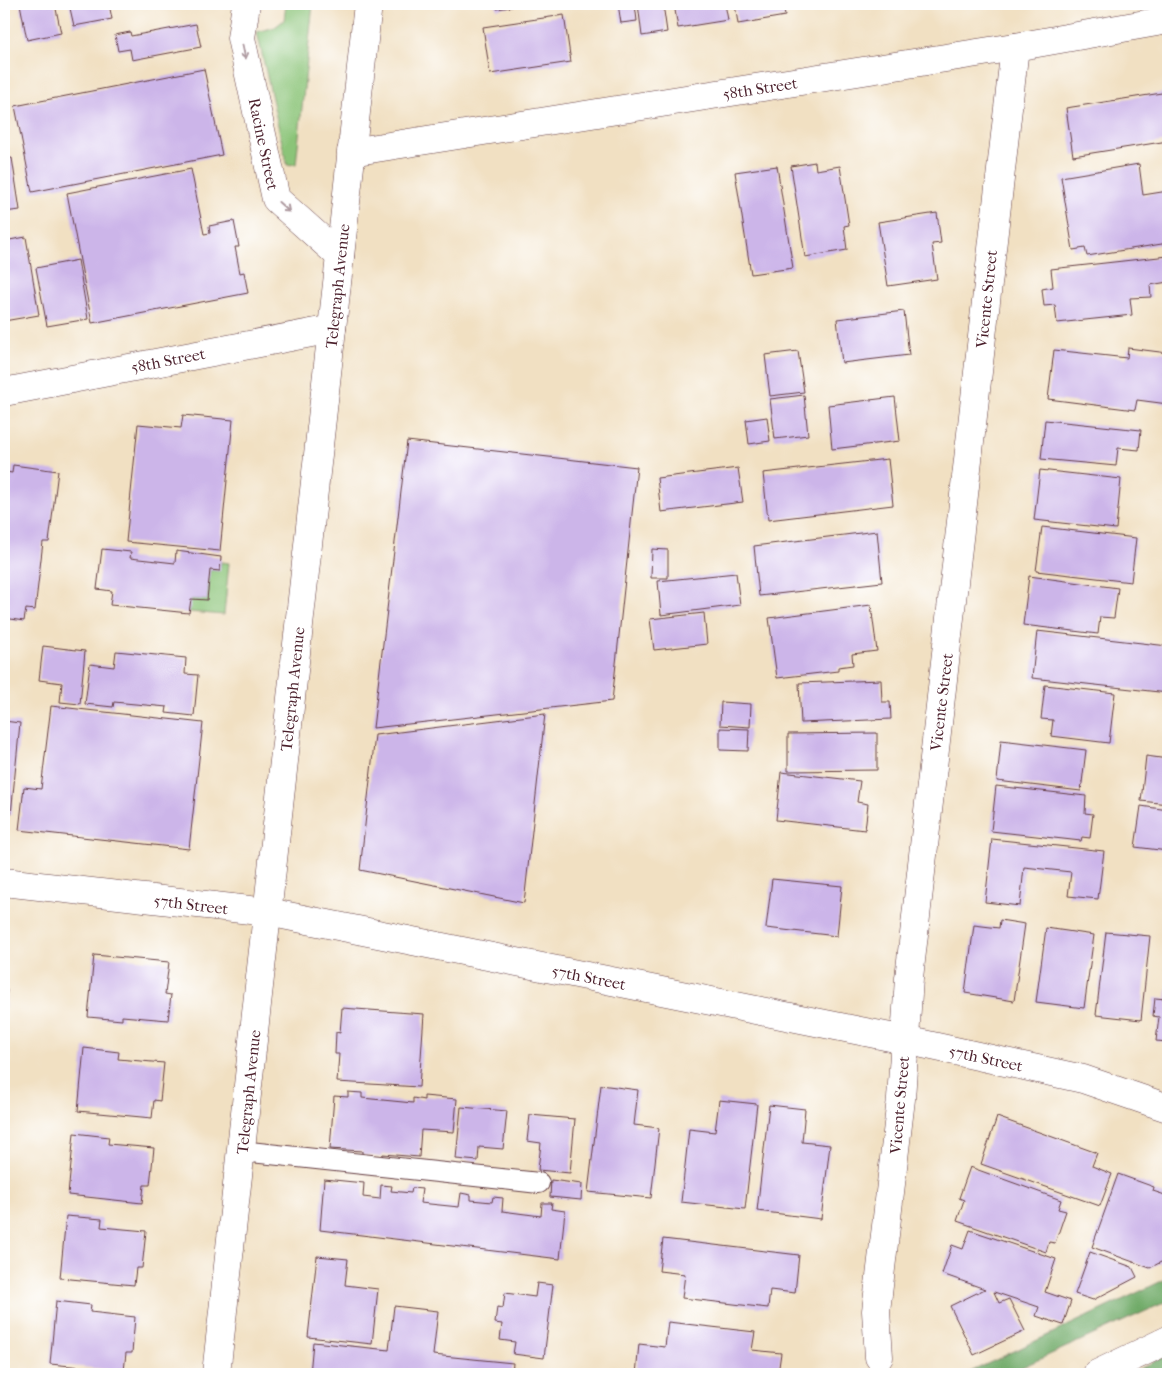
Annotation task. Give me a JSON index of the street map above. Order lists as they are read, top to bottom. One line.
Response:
{"streets":{"main road":["58th Street","Racine Street","Telegraph Avenue","Vicente Street","57th Street"]},"crossings":[["58th Street","Telegraph Avenue"],["58th Street","Vicente Street"],["Racine Street","Telegraph Avenue"],["Telegraph Avenue","57th Street"],["Vicente Street","57th Street"]],"one_way":["Racine Street"]}
